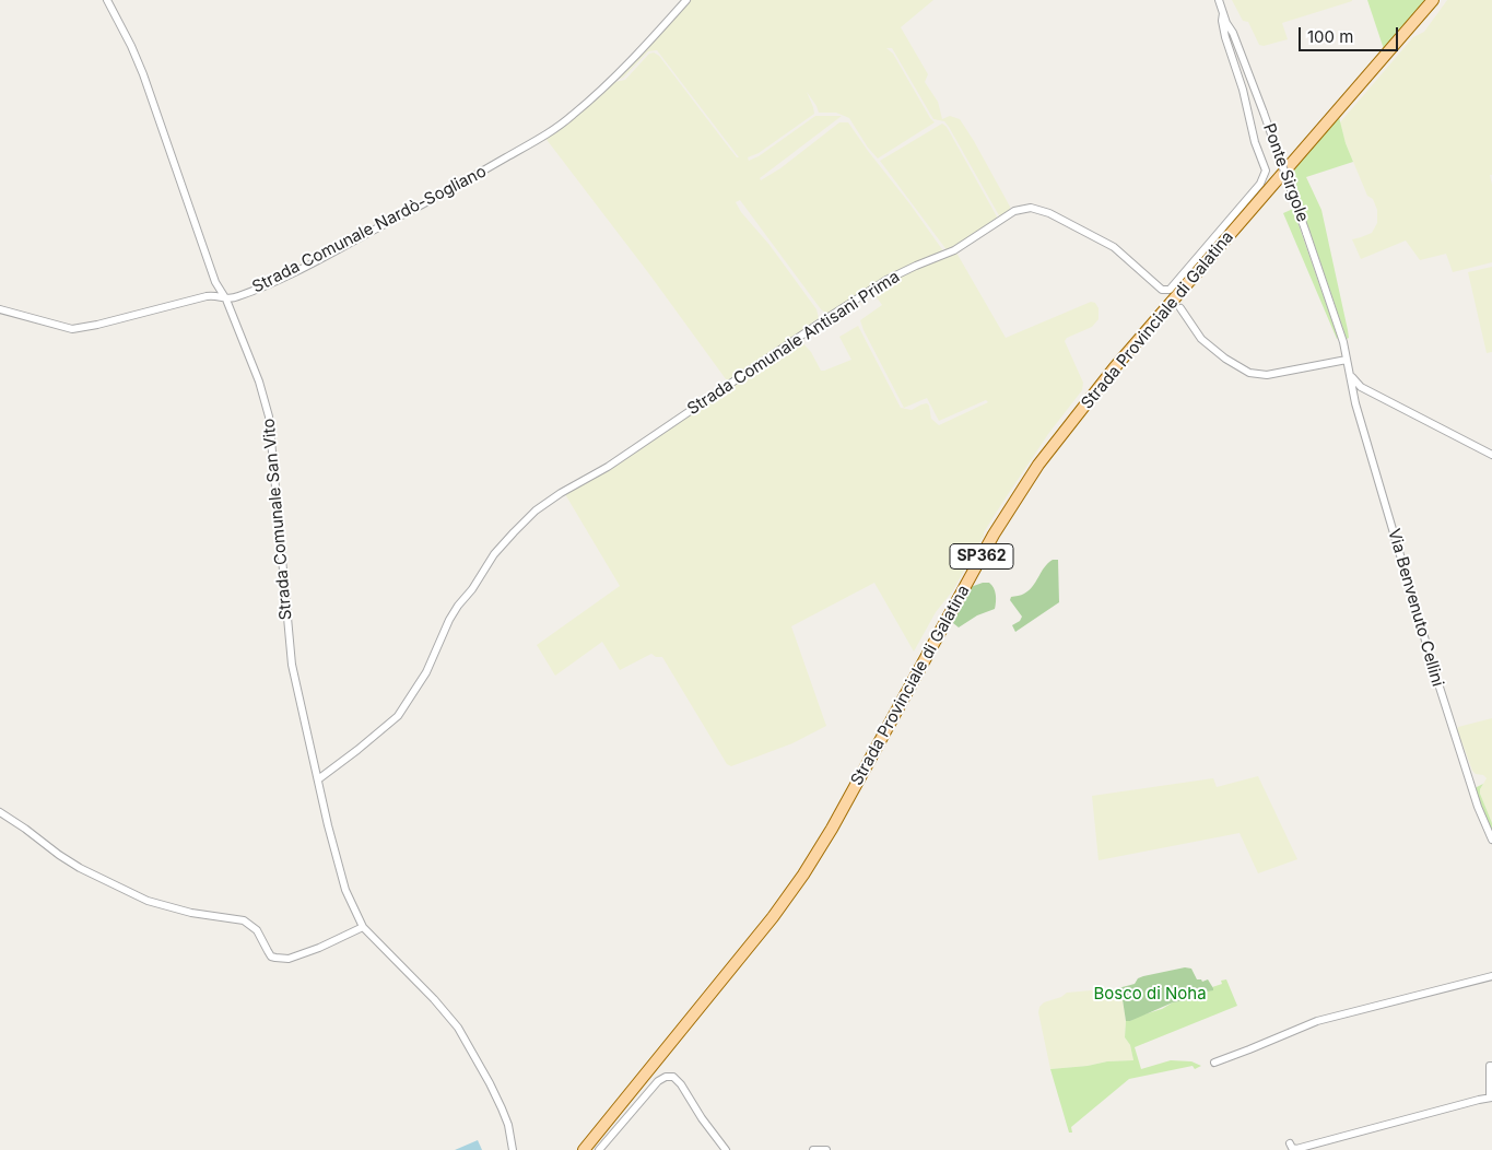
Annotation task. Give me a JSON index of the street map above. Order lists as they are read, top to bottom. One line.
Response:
{"streets":{"main road":["Strada Provinciale di Galatina","SP362"],"street":["Ponte Sirgole","Strada Comunale Nardò-Sogliano","Strada Comunale Antisani Prima","Strada Comunale San Vito","Via Benvenuto Cellini"]},"crossings":[["Ponte Sirgole","Strada Comunale Antisani Prima"],["Ponte Sirgole","Via Benvenuto Cellini"],["Strada Comunale Nardò-Sogliano","Strada Comunale San Vito"],["Strada Comunale Antisani Prima","Strada Comunale San Vito"]],"parks":["Bosco di Noha"],"scale_bar":"100 m"}
